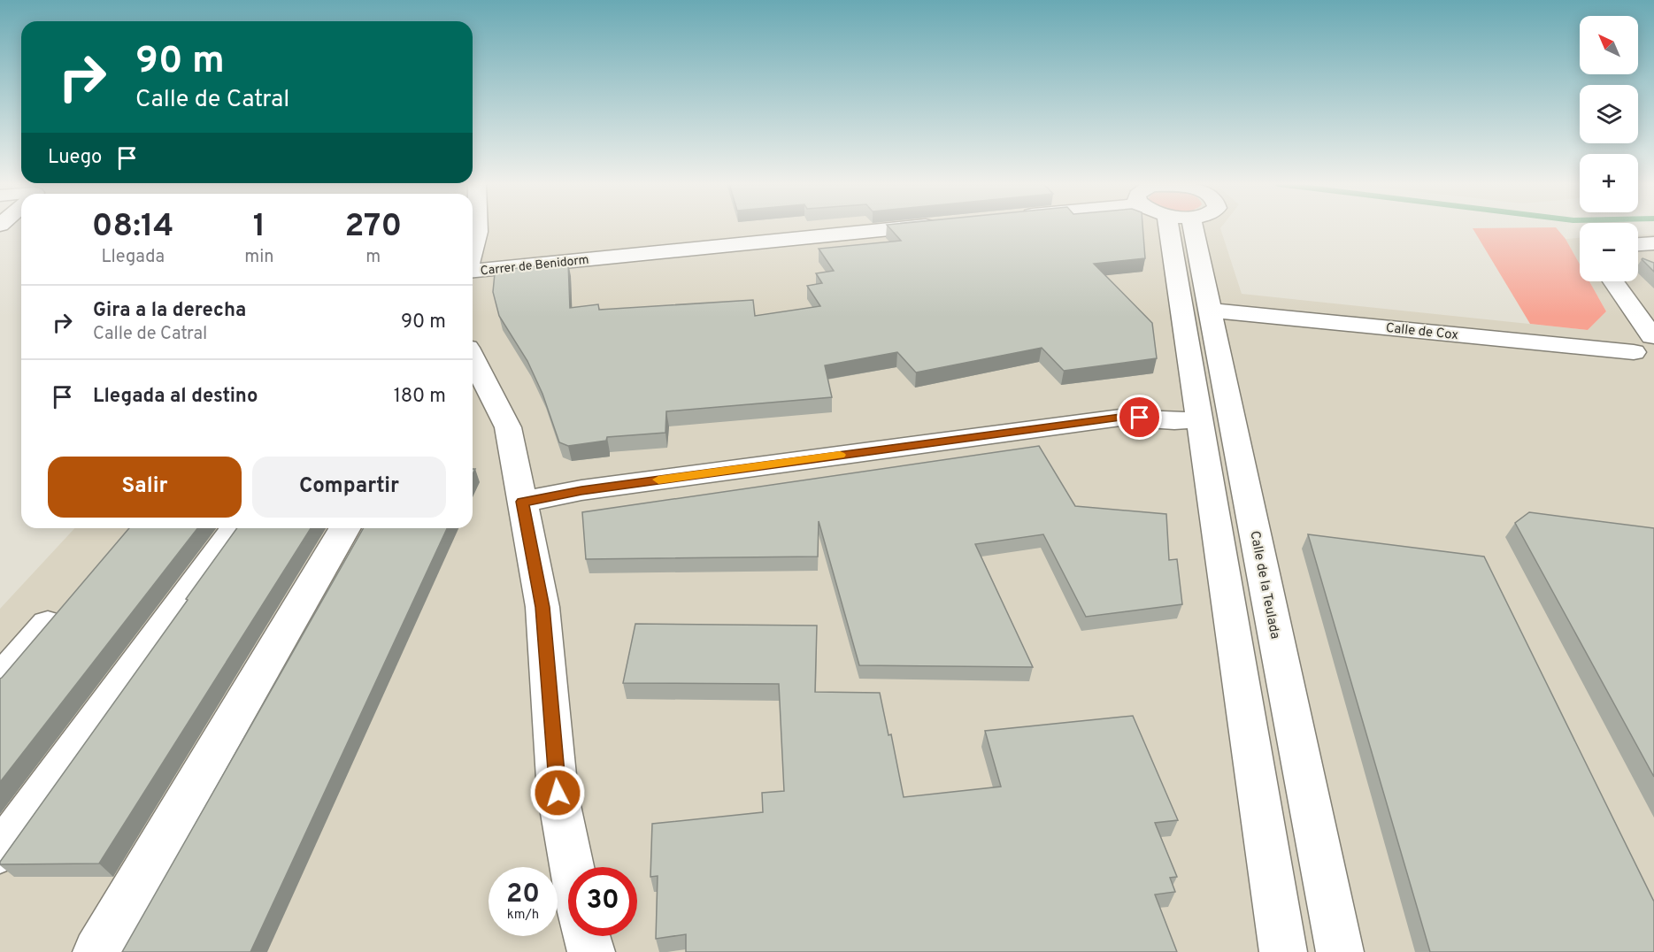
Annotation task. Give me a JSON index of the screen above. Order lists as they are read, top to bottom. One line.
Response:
{"streets":{"main road":["Carrer de Benidorm","Calle de Cox","Calle de la Teulada"]},"crossings":[["Calle de Cox","Calle de la Teulada"]],"north":"top left","page":{"map_buttons":["+","−"],"turn":["90 m","Calle de Catral"],"then":"Luego","eta":["08:14","Llegada","1","min","270","m"],"list":[{"name":"Gira a la derecha","note":"Calle de Catral","value":"90 m"},{"name":"Llegada al destino","value":"180 m"}],"buttons":["Salir","Compartir"],"speed":"20 km/h","limit":"30"}}
